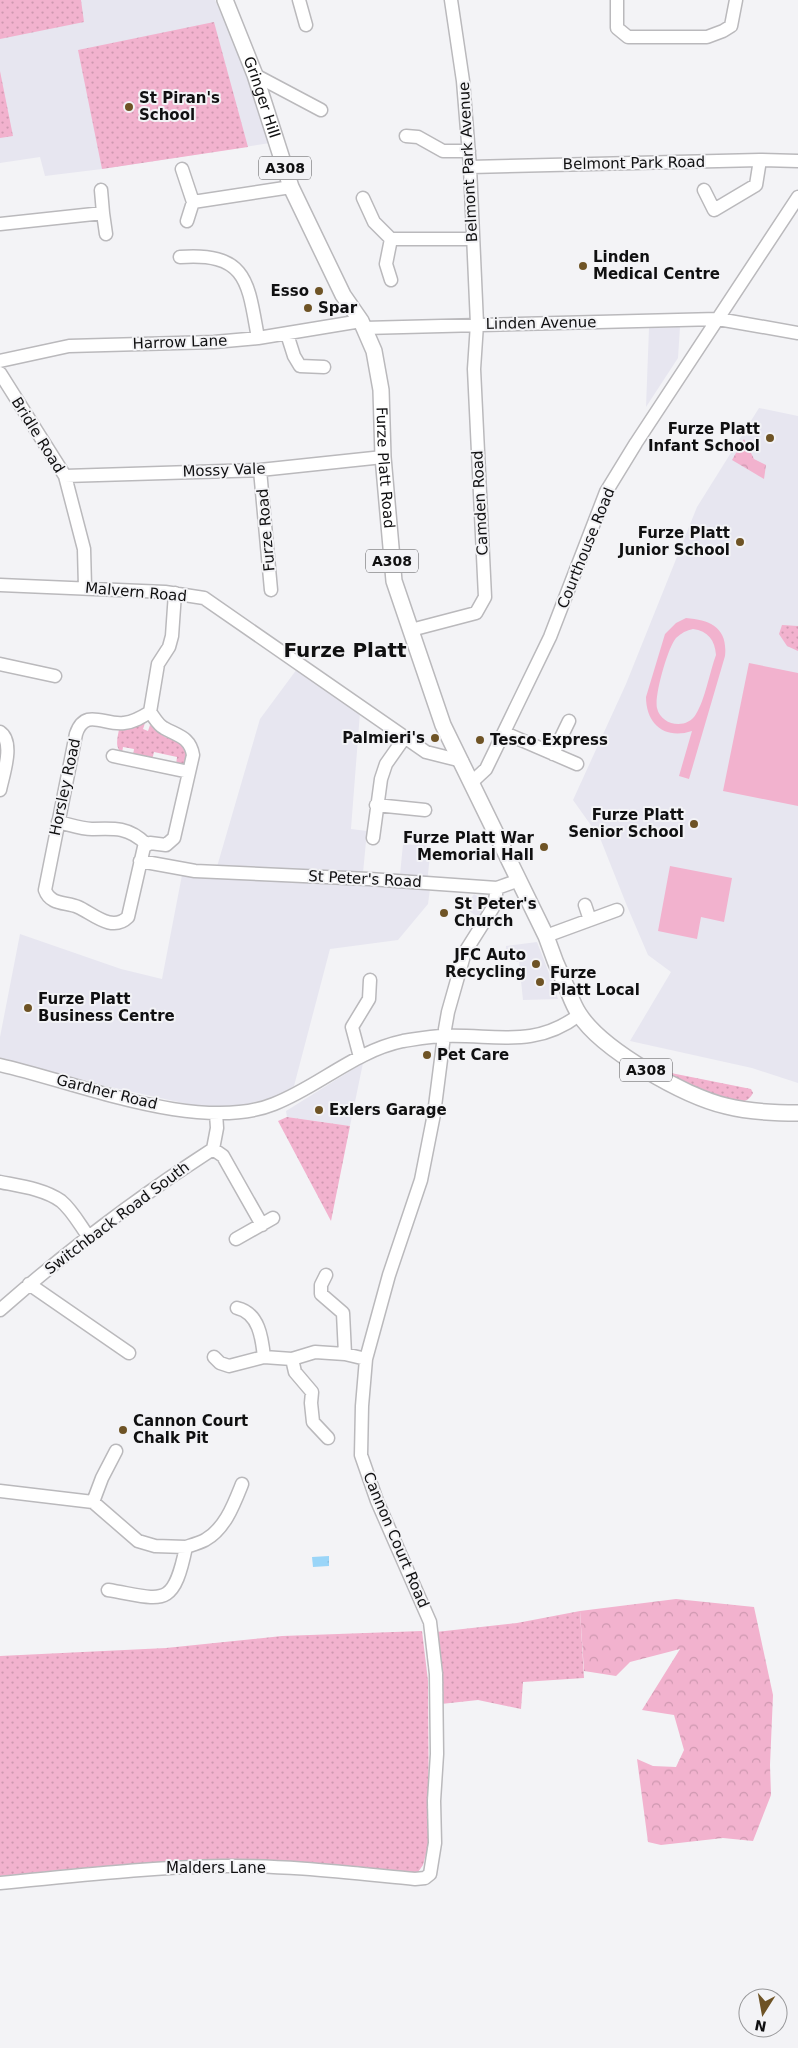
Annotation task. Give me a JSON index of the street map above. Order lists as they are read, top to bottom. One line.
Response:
{"streets":{"main road":["Gringer Hill","A308","Furze Platt Road"],"street":["Belmont Park Avenue","Belmont Park Road","Linden Avenue","Harrow Lane","Bridle Road","Mossy Vale","Camden Road","Furze Road","Courthouse Road","Malvern Road","Horsley Road","St Peter's Road","Gardner Road","Switchback Road South","Cannon Court Road","Malders Lane"]},"crossings":[["Gringer Hill","Linden Avenue"],["Gringer Hill","Harrow Lane"],["Gringer Hill","Furze Platt Road"],["Belmont Park Avenue","Belmont Park Road"],["Belmont Park Avenue","Linden Avenue"],["Belmont Park Avenue","Camden Road"],["Linden Avenue","Harrow Lane"],["Linden Avenue","Furze Platt Road"],["Linden Avenue","Camden Road"],["Linden Avenue","Courthouse Road"],["Harrow Lane","Furze Platt Road"],["Bridle Road","Mossy Vale"],["Bridle Road","Malvern Road"],["Furze Platt Road","Mossy Vale"],["Furze Platt Road","Camden Road"],["Furze Platt Road","Courthouse Road"],["Furze Platt Road","Malvern Road"],["Furze Platt Road","St Peter's Road"],["Mossy Vale","Furze Road"],["Horsley Road","St Peter's Road"],["St Peter's Road","Cannon Court Road"],["Cannon Court Road","Malders Lane"]],"districts":["Furze Platt"],"places":["St Piran's School","Linden Medical Centre","Esso","Spar","Furze Platt Infant School","Furze Platt Junior School","Palmieri's","Tesco Express","Furze Platt Senior School","Furze Platt War Memorial Hall","St Peter's Church","JFC Auto Recycling","Furze Platt Local","Furze Platt Business Centre","Pet Care","Exlers Garage","Cannon Court Chalk Pit"],"north":"bottom"}
